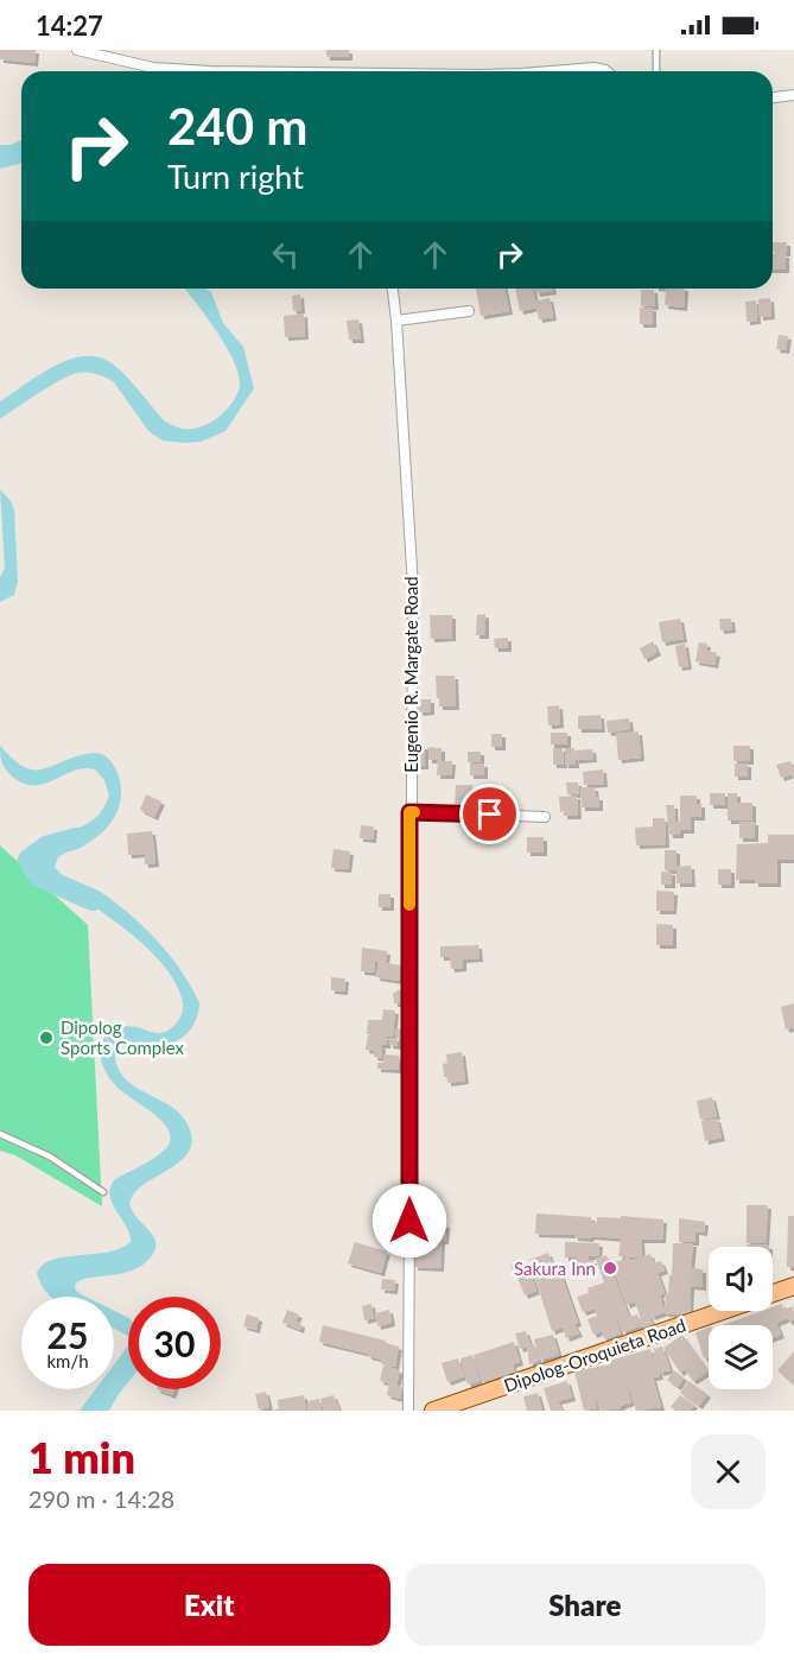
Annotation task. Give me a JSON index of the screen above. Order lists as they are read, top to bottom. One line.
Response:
{"streets":{"main road":["Dipolog-Oroquieta Road"],"street":["Eugenio R. Margate Road"]},"places":["Dipolog Sports Complex","Sakura Inn"],"page":{"status":"14:27","turn":["240 m","Turn right"],"speed":"25 km/h","limit":"30","heading":["1 min","290 m · 14:28"],"buttons":["Exit","Share"]}}
